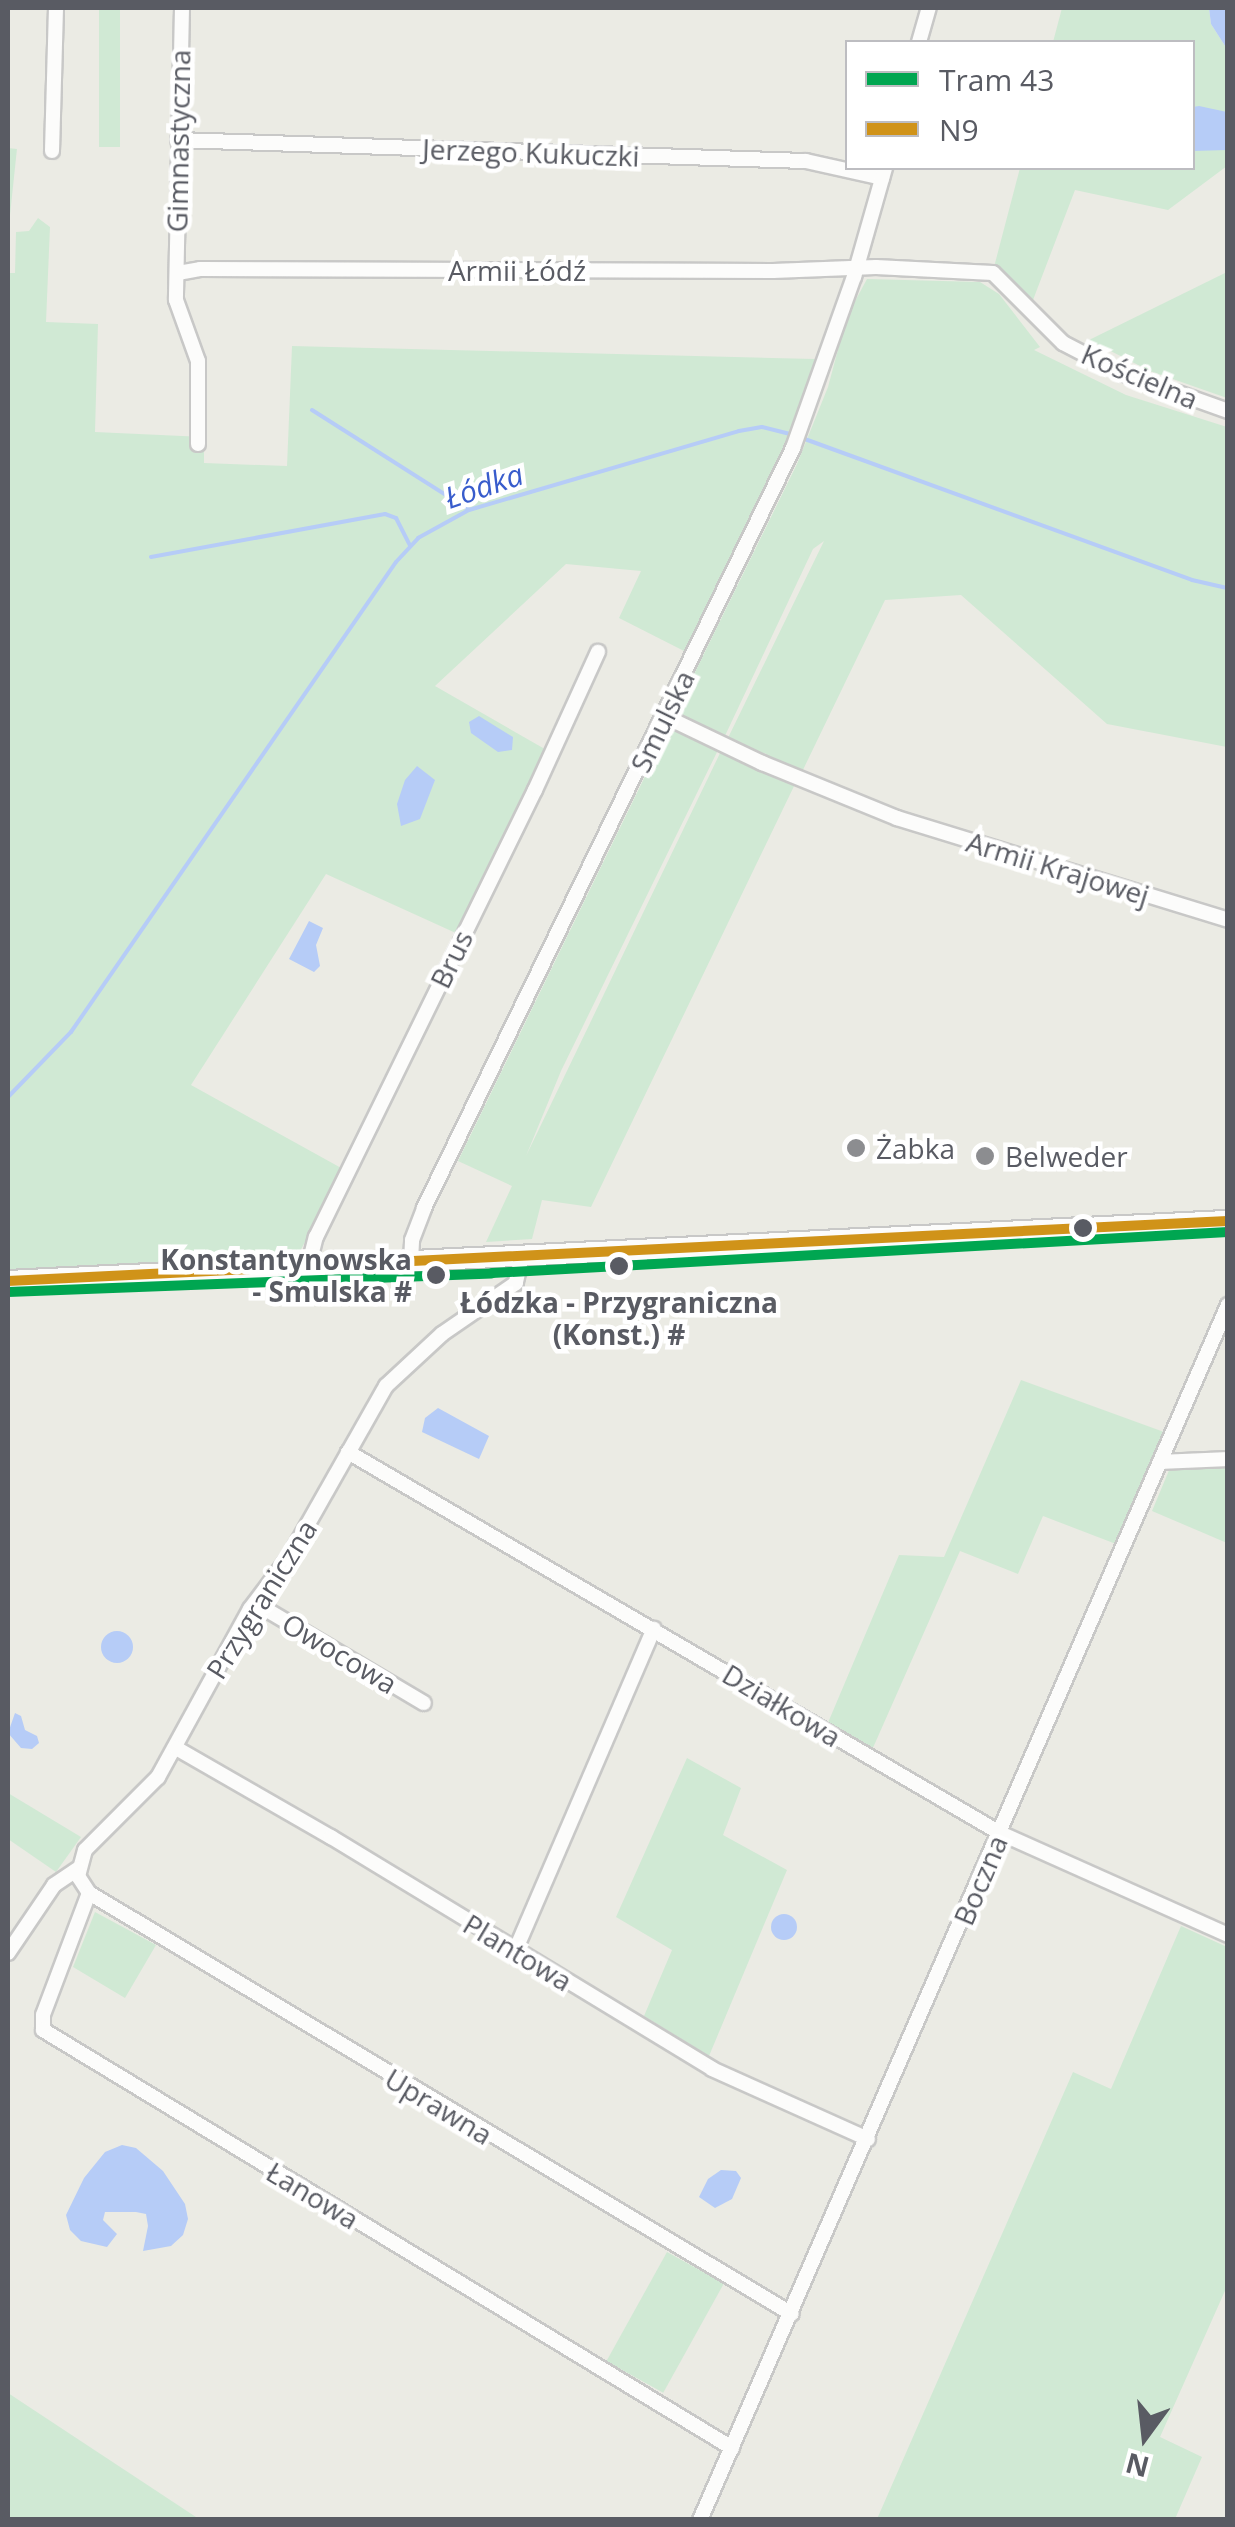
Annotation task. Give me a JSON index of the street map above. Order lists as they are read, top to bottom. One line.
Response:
{"streets":{"street":["Gimnastyczna","Jerzego Kukuczki","Armii Łódź","Kościelna","Smulska","Armii Krajowej","Brus","Przygraniczna","Owocowa","Działkowa","Boczna","Plantowa","Uprawna","Łanowa"]},"crossings":[["Gimnastyczna","Jerzego Kukuczki"],["Gimnastyczna","Armii Łódź"],["Armii Łódź","Kościelna"],["Armii Łódź","Smulska"],["Smulska","Armii Krajowej"],["Przygraniczna","Owocowa"],["Przygraniczna","Działkowa"],["Przygraniczna","Plantowa"],["Działkowa","Boczna"],["Boczna","Plantowa"],["Boczna","Uprawna"],["Boczna","Łanowa"],["Uprawna","Łanowa"]],"water":["Łódka"],"places":["Żabka","Belweder","Łódzka - Przygraniczna (Konst.) #","Konstantynowska - Smulska #"],"lines":["transit line N9","tram line 43"],"legend":["Tram 43","N9"],"north":"bottom"}
